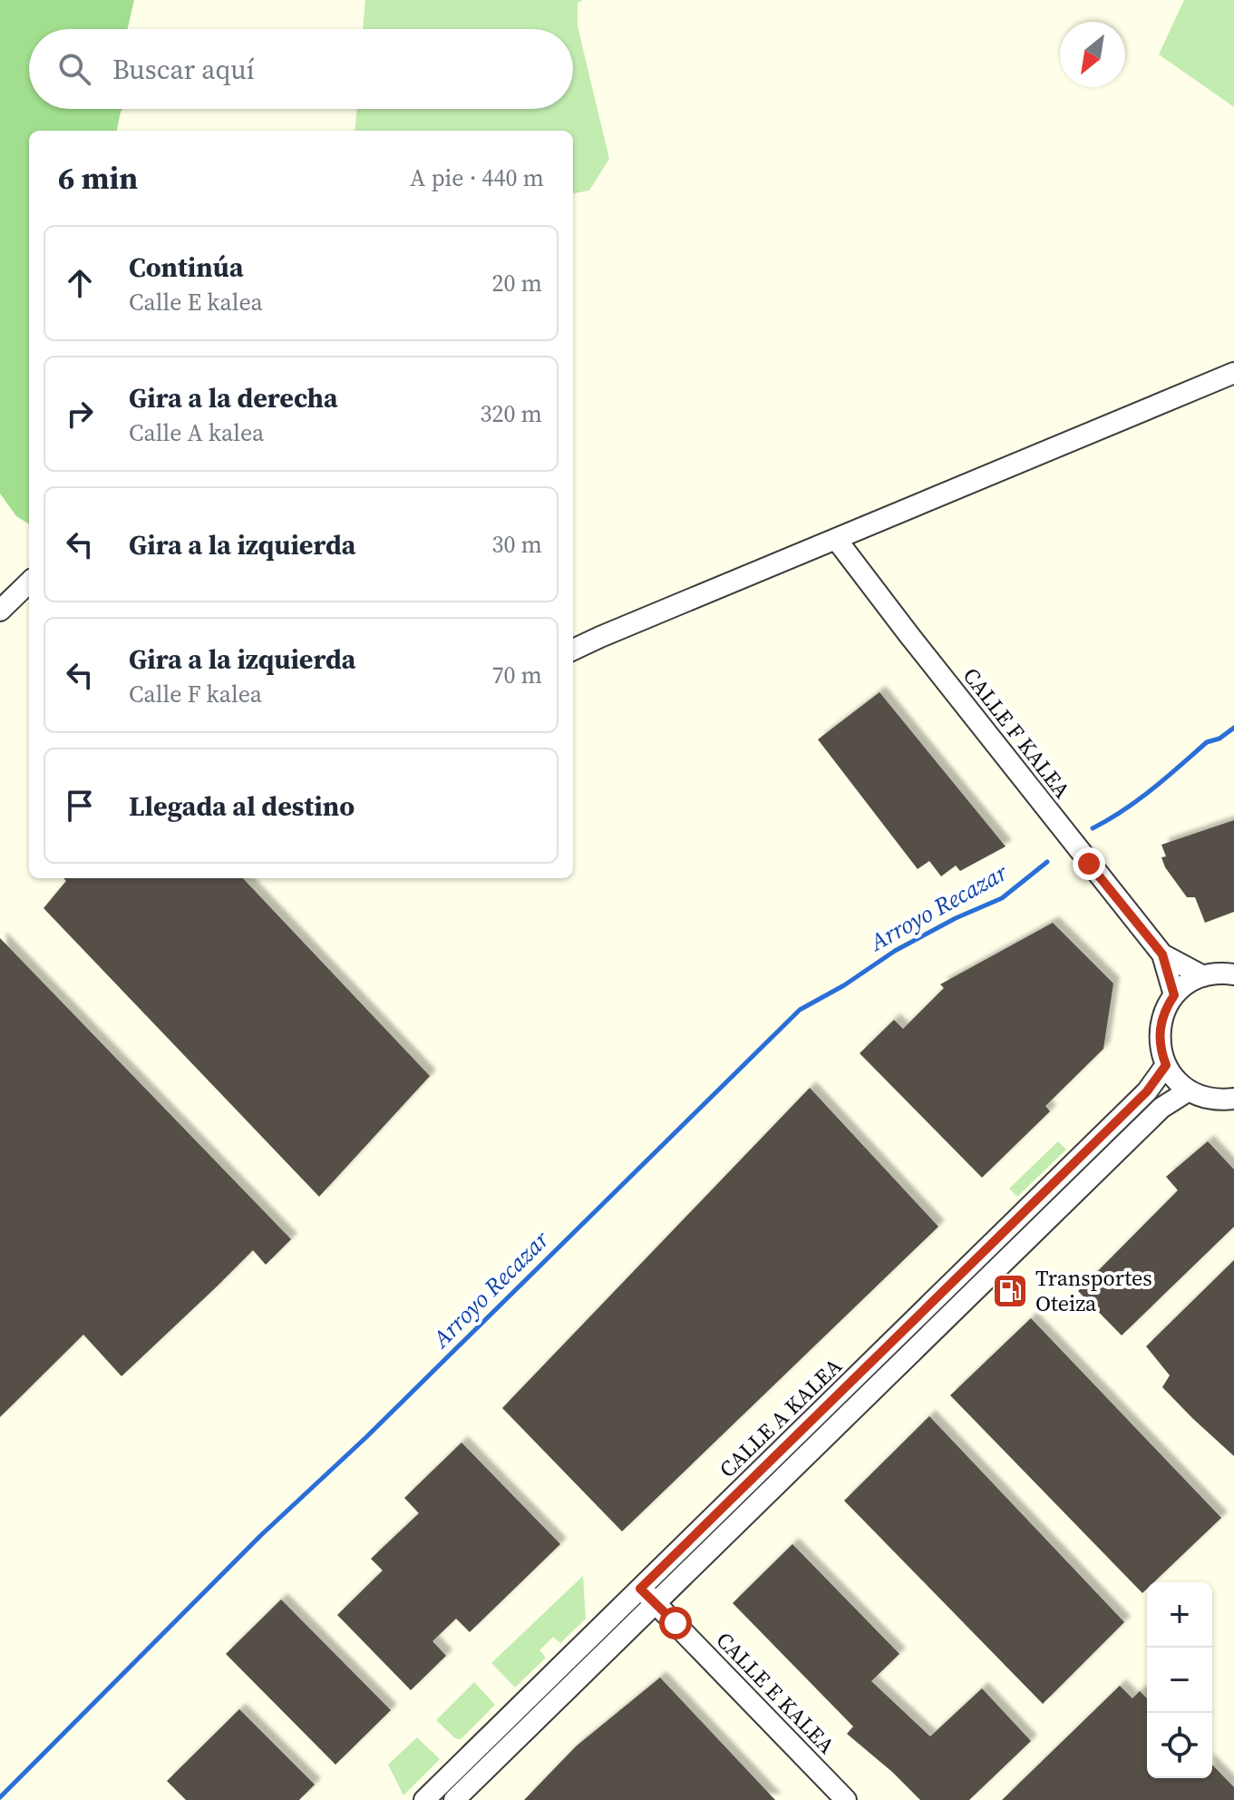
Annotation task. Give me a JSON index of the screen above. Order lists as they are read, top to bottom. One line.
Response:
{"streets":{"street":["CALLE F KALEA","CALLE A KALEA","CALLE E KALEA"]},"crossings":[["CALLE A KALEA","CALLE E KALEA"]],"water":["Arroyo Recazar"],"places":{"fuel station":["Transportes Oteiza"]},"north":"bottom left","page":{"search":"Buscar aquí","heading":["6 min","A pie · 440 m"],"list":[["Continúa","Calle E kalea","20 m"],["Gira a la derecha","Calle A kalea","320 m"],["Gira a la izquierda","30 m"],["Gira a la izquierda","Calle F kalea","70 m"],"Llegada al destino"],"map_buttons":["+","−"]}}
